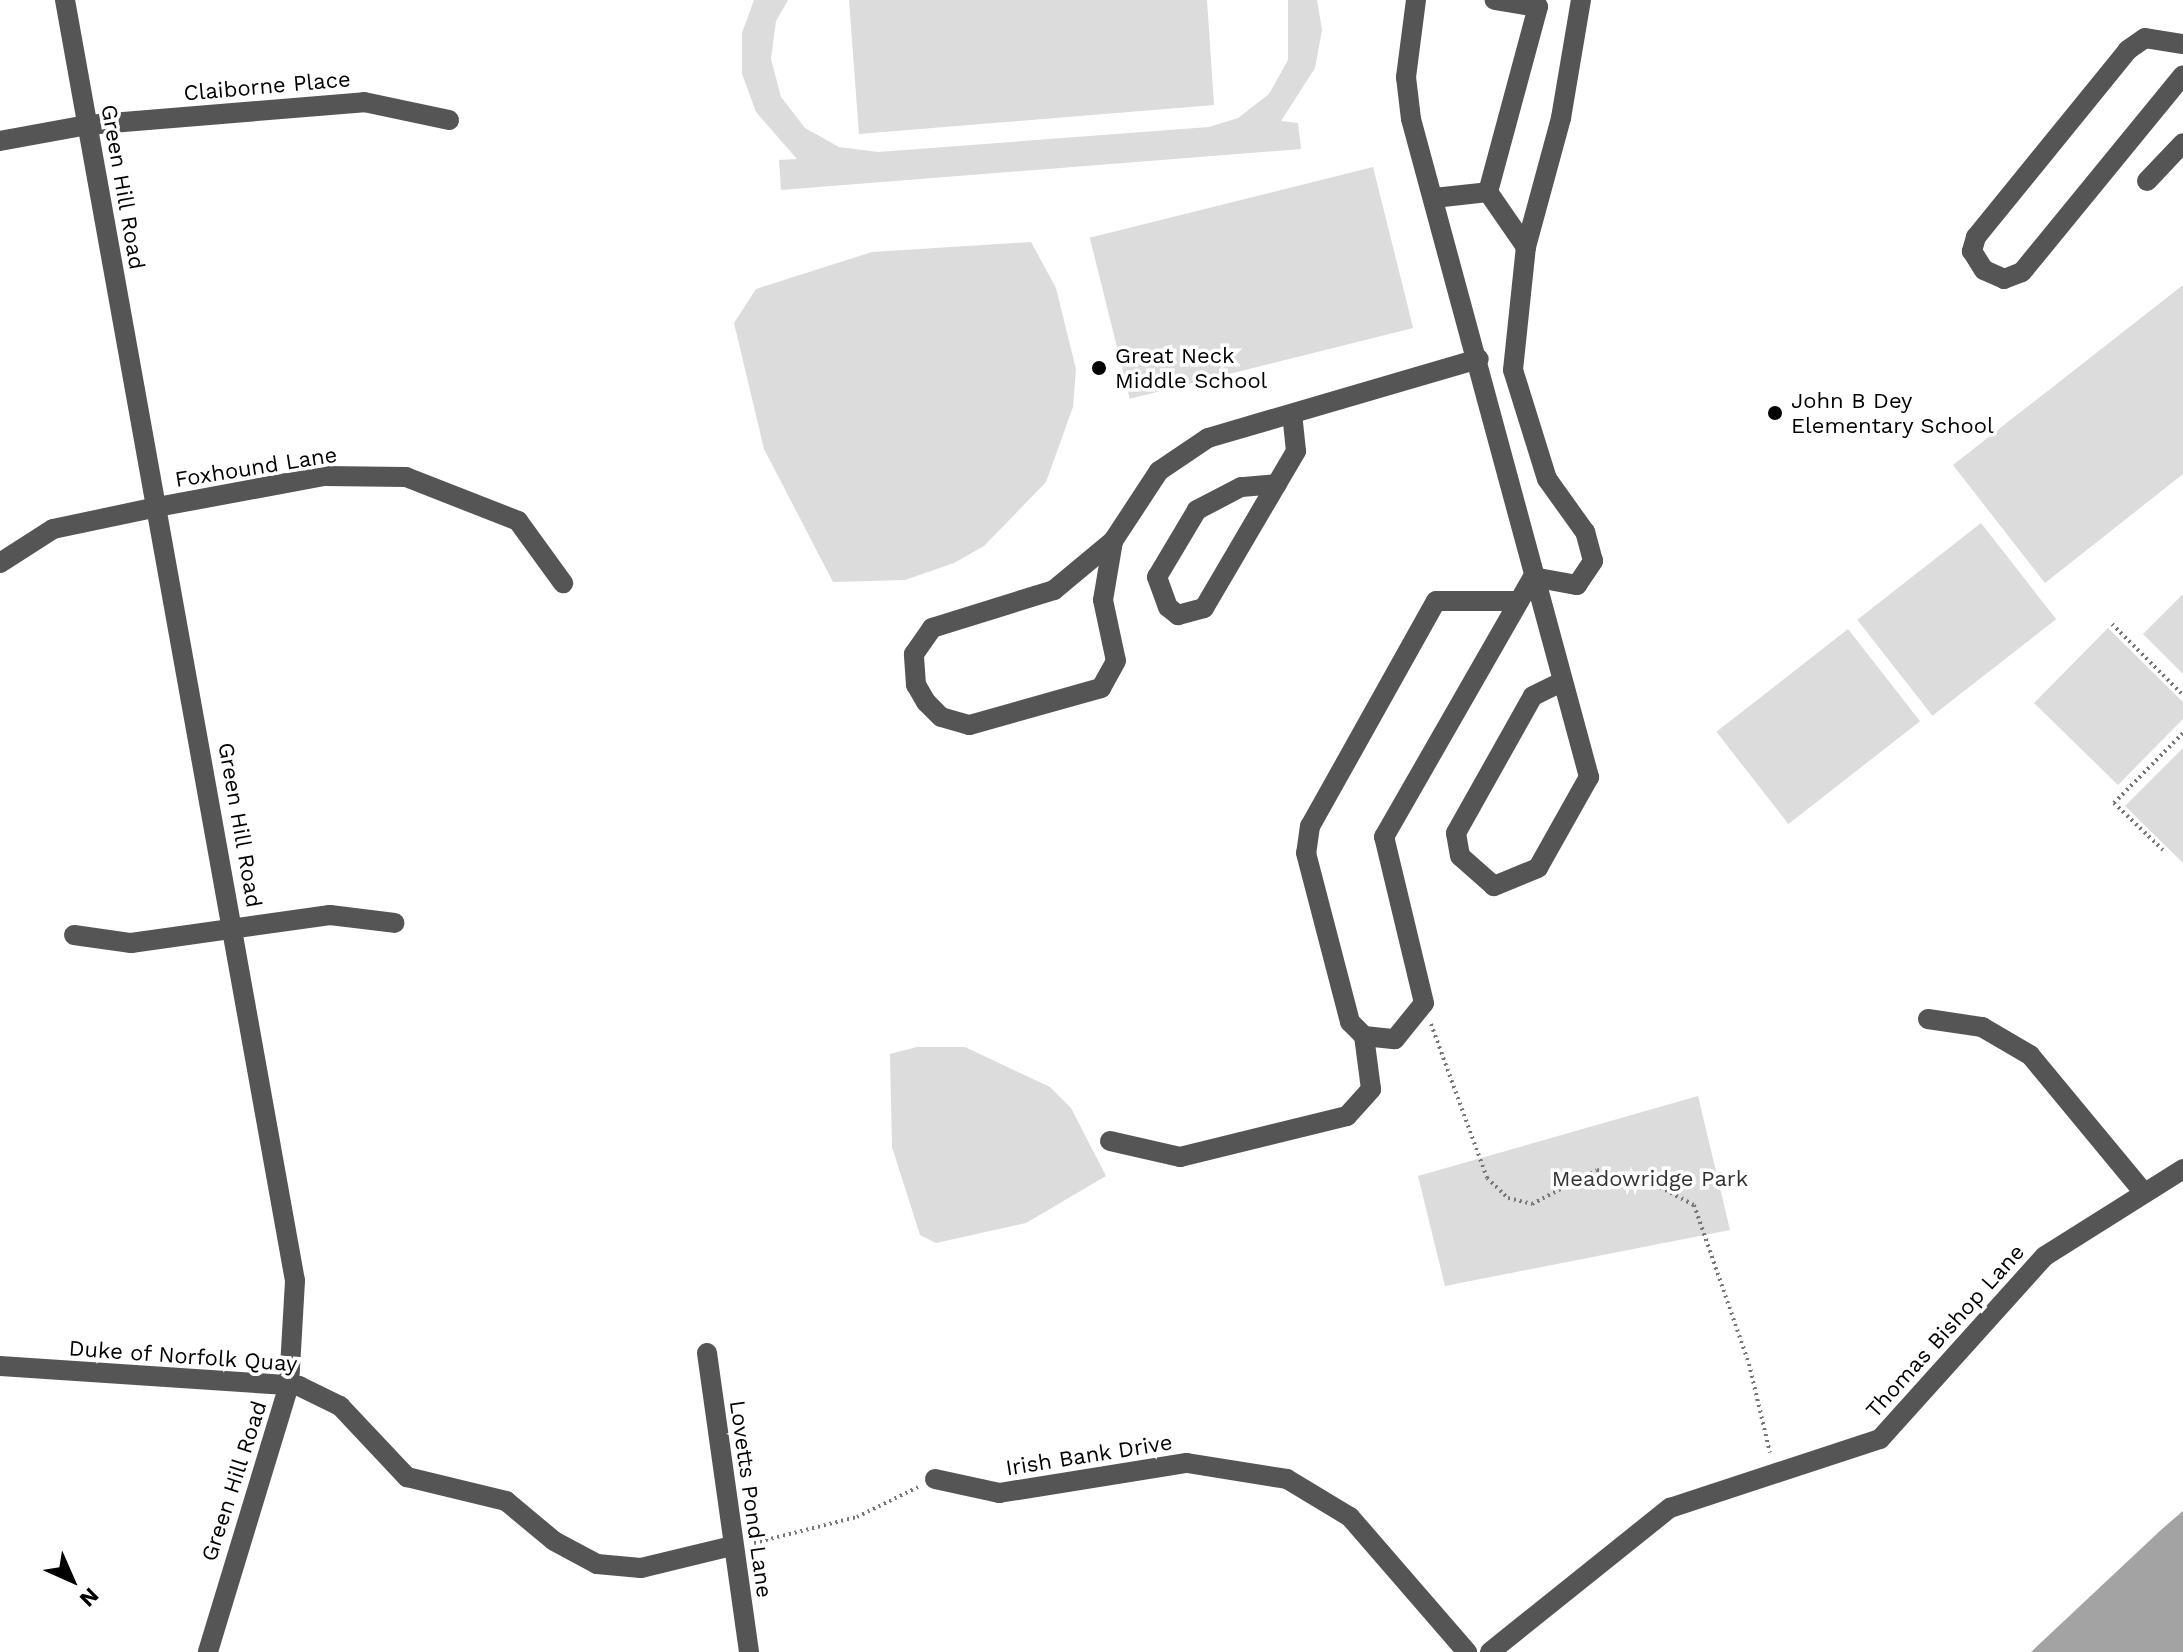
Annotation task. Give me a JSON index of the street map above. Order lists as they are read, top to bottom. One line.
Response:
{"streets":{"street":["Claiborne Place","Green Hill Road","Foxhound Lane","Thomas Bishop Lane","Duke of Norfolk Quay","Irish Bank Drive","Lovetts Pond Lane"]},"crossings":[["Claiborne Place","Green Hill Road"],["Green Hill Road","Foxhound Lane"],["Green Hill Road","Duke of Norfolk Quay"],["Duke of Norfolk Quay","Lovetts Pond Lane"]],"parks":["Meadowridge Park"],"places":["Great Neck Middle School","John B Dey Elementary School"],"north":"bottom right"}
